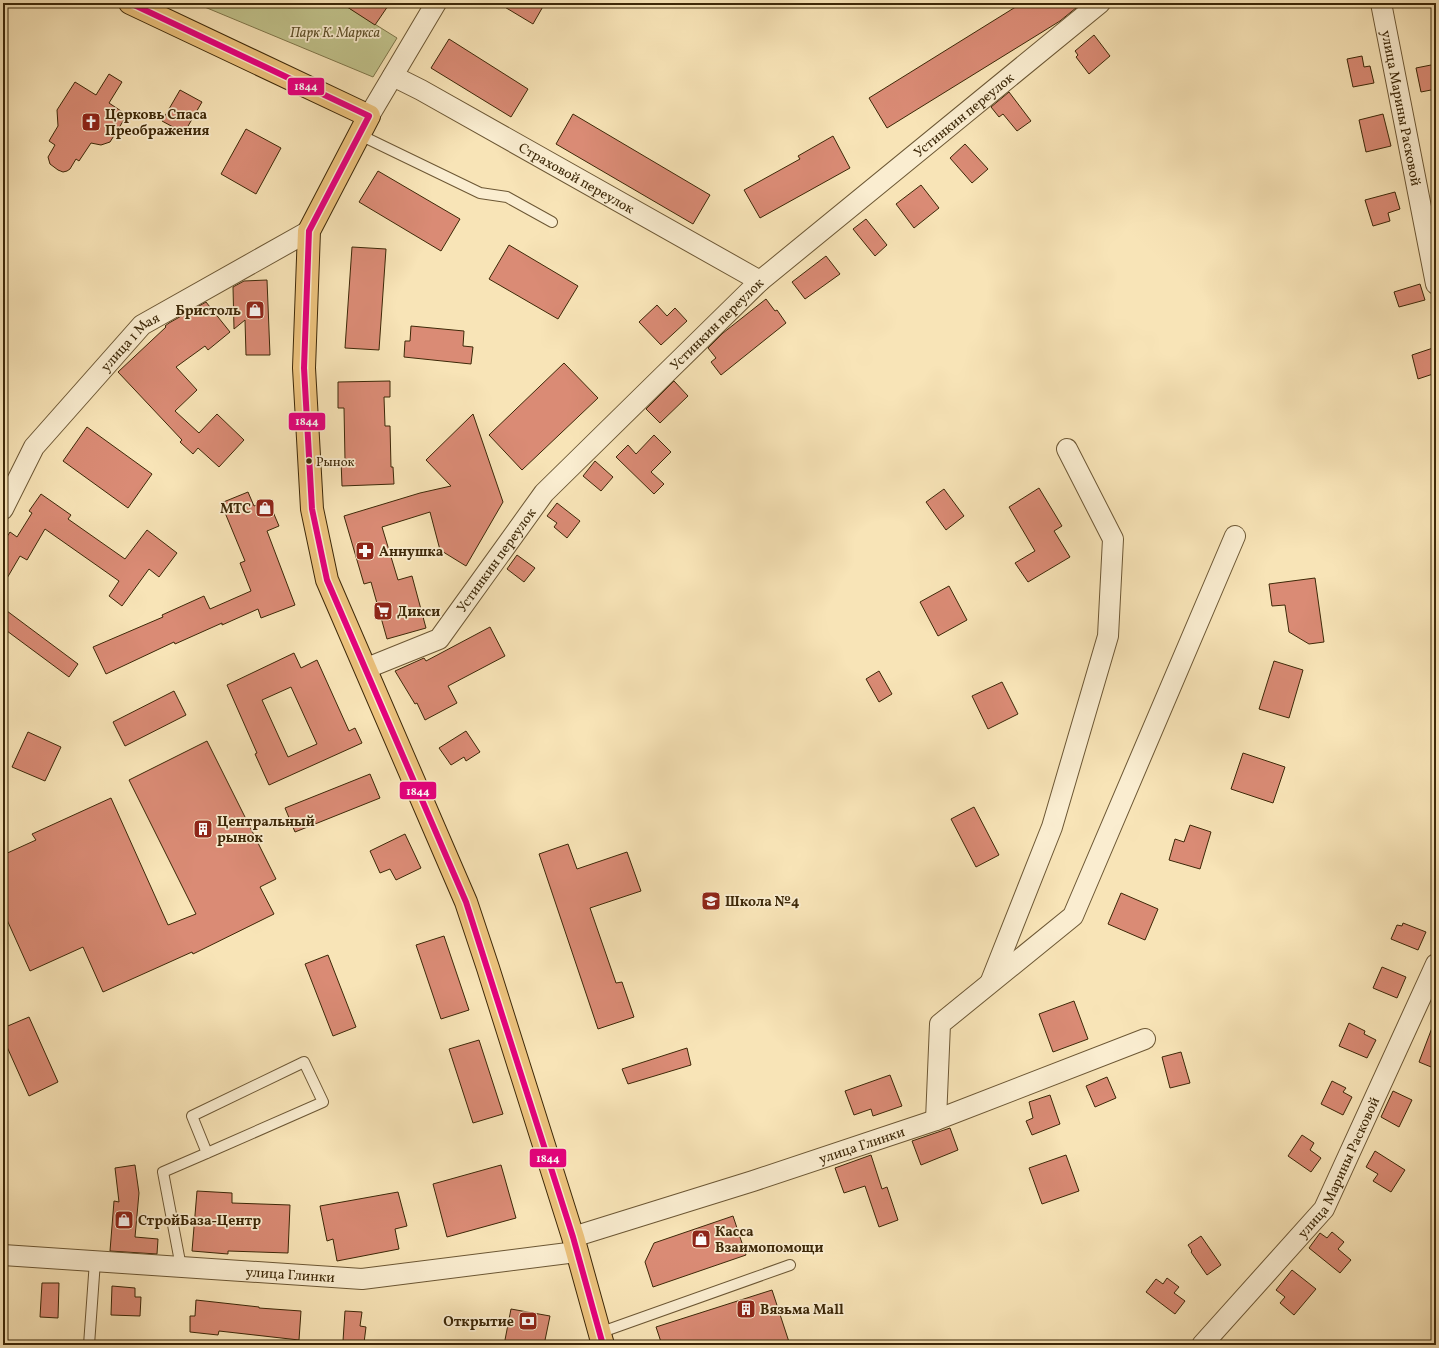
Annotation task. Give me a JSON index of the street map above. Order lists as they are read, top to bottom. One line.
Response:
{"streets":{"street":["улица Марины Расковой","Устинкин переулок","Страховой переулок","улица 1 Мая","улица Глинки"]},"crossings":[["Устинкин переулок","Страховой переулок"]],"parks":["Парк К. Маркса"],"places":{"church":["Церковь Спаса Преображения"],"shop":["Бристоль","МТС","СтройБаза-Центр","Касса Взаимопомощи"],"other":["Рынок"],"pharmacy":["Аннушка"],"supermarket":["Дикси"],"building":["Центральный рынок","Вязьма Mall"],"school or university":["Школа №4"],"bank":["Открытие"]},"lines":["transit line 1844"]}
